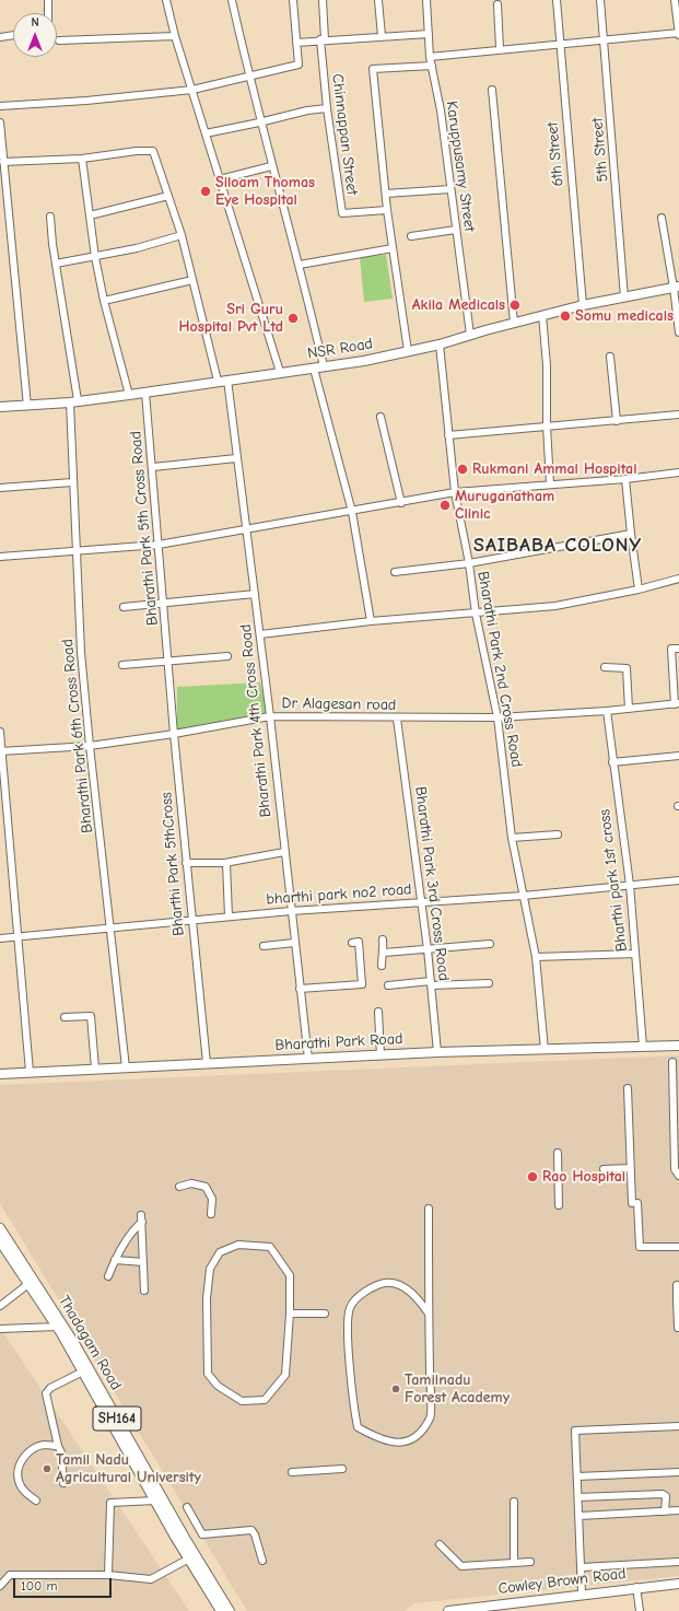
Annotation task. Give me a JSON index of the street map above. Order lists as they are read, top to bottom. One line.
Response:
{"streets":{"main road":["NSR Road","Bharathi Park Road","Thadagam Road","SH164","Cowley Brown Road"],"street":["Chinnappan Street","5th Street","6th Street","Karuppusamy Street","Bharathi Park 5th Cross Road","Bharathi Park 2nd Cross Road","Dr Alagesan road","Bharathi Park 4th Cross Road","Bharathi Park 6th Cross Road","Bharthi Park 5thCross","Bharthi park 1st cross","Bharathi Park 3rd Cross Road","bharthi park no2 road"]},"crossings":[["5th Street","NSR Road"],["6th Street","NSR Road"],["Karuppusamy Street","NSR Road"],["NSR Road","Bharathi Park 5th Cross Road"],["NSR Road","Bharathi Park 2nd Cross Road"],["NSR Road","Bharathi Park 4th Cross Road"],["NSR Road","Bharathi Park 6th Cross Road"],["Bharathi Park 5th Cross Road","Bharthi Park 5thCross"],["Bharathi Park 2nd Cross Road","Dr Alagesan road"],["Bharathi Park 2nd Cross Road","bharthi park no2 road"],["Bharathi Park 2nd Cross Road","Bharathi Park Road"],["Dr Alagesan road","Bharathi Park 4th Cross Road"],["Dr Alagesan road","Bharathi Park 6th Cross Road"],["Dr Alagesan road","Bharthi Park 5thCross"],["Dr Alagesan road","Bharthi park 1st cross"],["Dr Alagesan road","Bharathi Park 3rd Cross Road"],["Bharathi Park 4th Cross Road","bharthi park no2 road"],["Bharathi Park 4th Cross Road","Bharathi Park Road"],["Bharathi Park 6th Cross Road","bharthi park no2 road"],["Bharathi Park 6th Cross Road","Bharathi Park Road"],["Bharthi Park 5thCross","bharthi park no2 road"],["Bharthi Park 5thCross","Bharathi Park Road"],["Bharthi park 1st cross","bharthi park no2 road"],["Bharthi park 1st cross","Bharathi Park Road"],["Bharathi Park 3rd Cross Road","bharthi park no2 road"],["Bharathi Park 3rd Cross Road","Bharathi Park Road"]],"districts":["SAIBABA COLONY"],"places":["Siloam Thomas Eye Hospital","Akila Medicals","Somu medicals","Sri Guru Hospital Pvt Ltd","Rukmani Ammal Hospital","Muruganatham Clinic","Rao Hospital","Tamilnadu Forest Academy","Tamil Nadu Agricultural University"],"scale_bar":"100 m","north":"top"}
